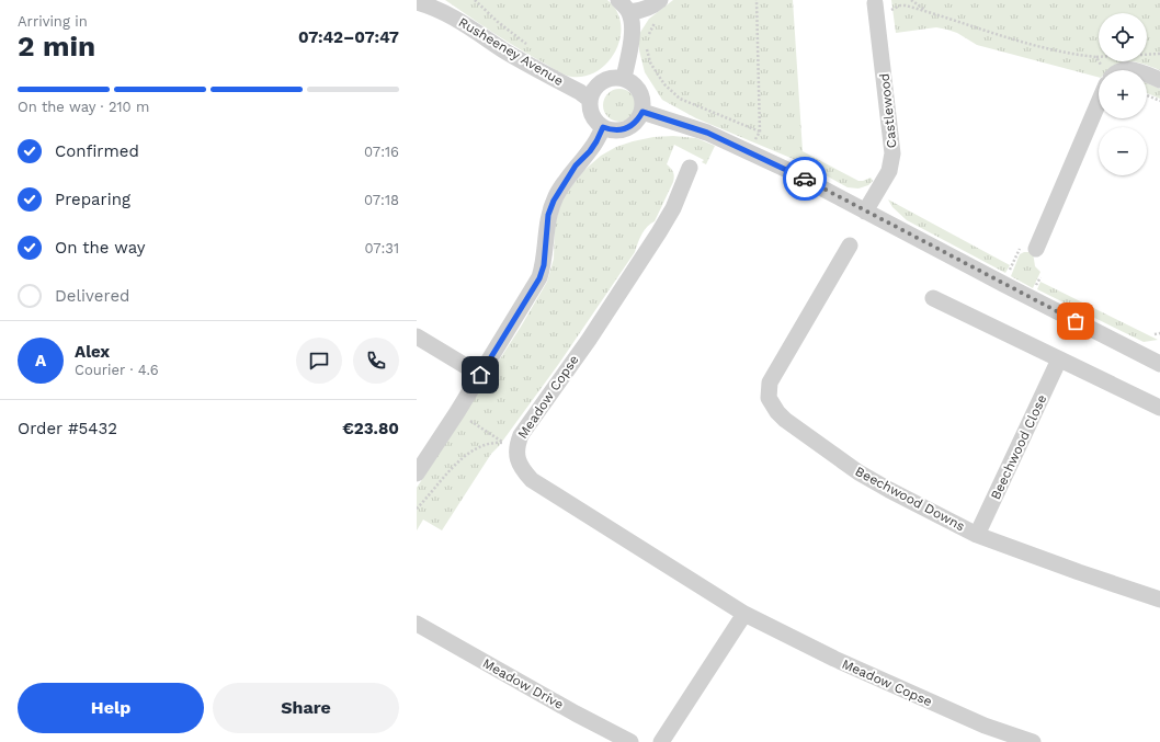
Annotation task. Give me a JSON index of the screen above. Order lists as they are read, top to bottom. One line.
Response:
{"streets":{"street":["Rusheeney Avenue","Castlewood","Meadow Copse","Beechwood Close","Beechwood Downs","Meadow Drive"]},"crossings":[["Beechwood Close","Beechwood Downs"]],"page":{"heading":["2 min","Arriving in","07:42–07:47"],"panel":["Alex","Courier · 4.6","Order #5432","€23.80"],"map_buttons":["+","−"],"bar":"On the way · 210 m","list":[["Confirmed","07:16"],["Preparing","07:18"],["On the way","07:31"],"Delivered"],"round":"A","buttons":["Help","Share"]}}
